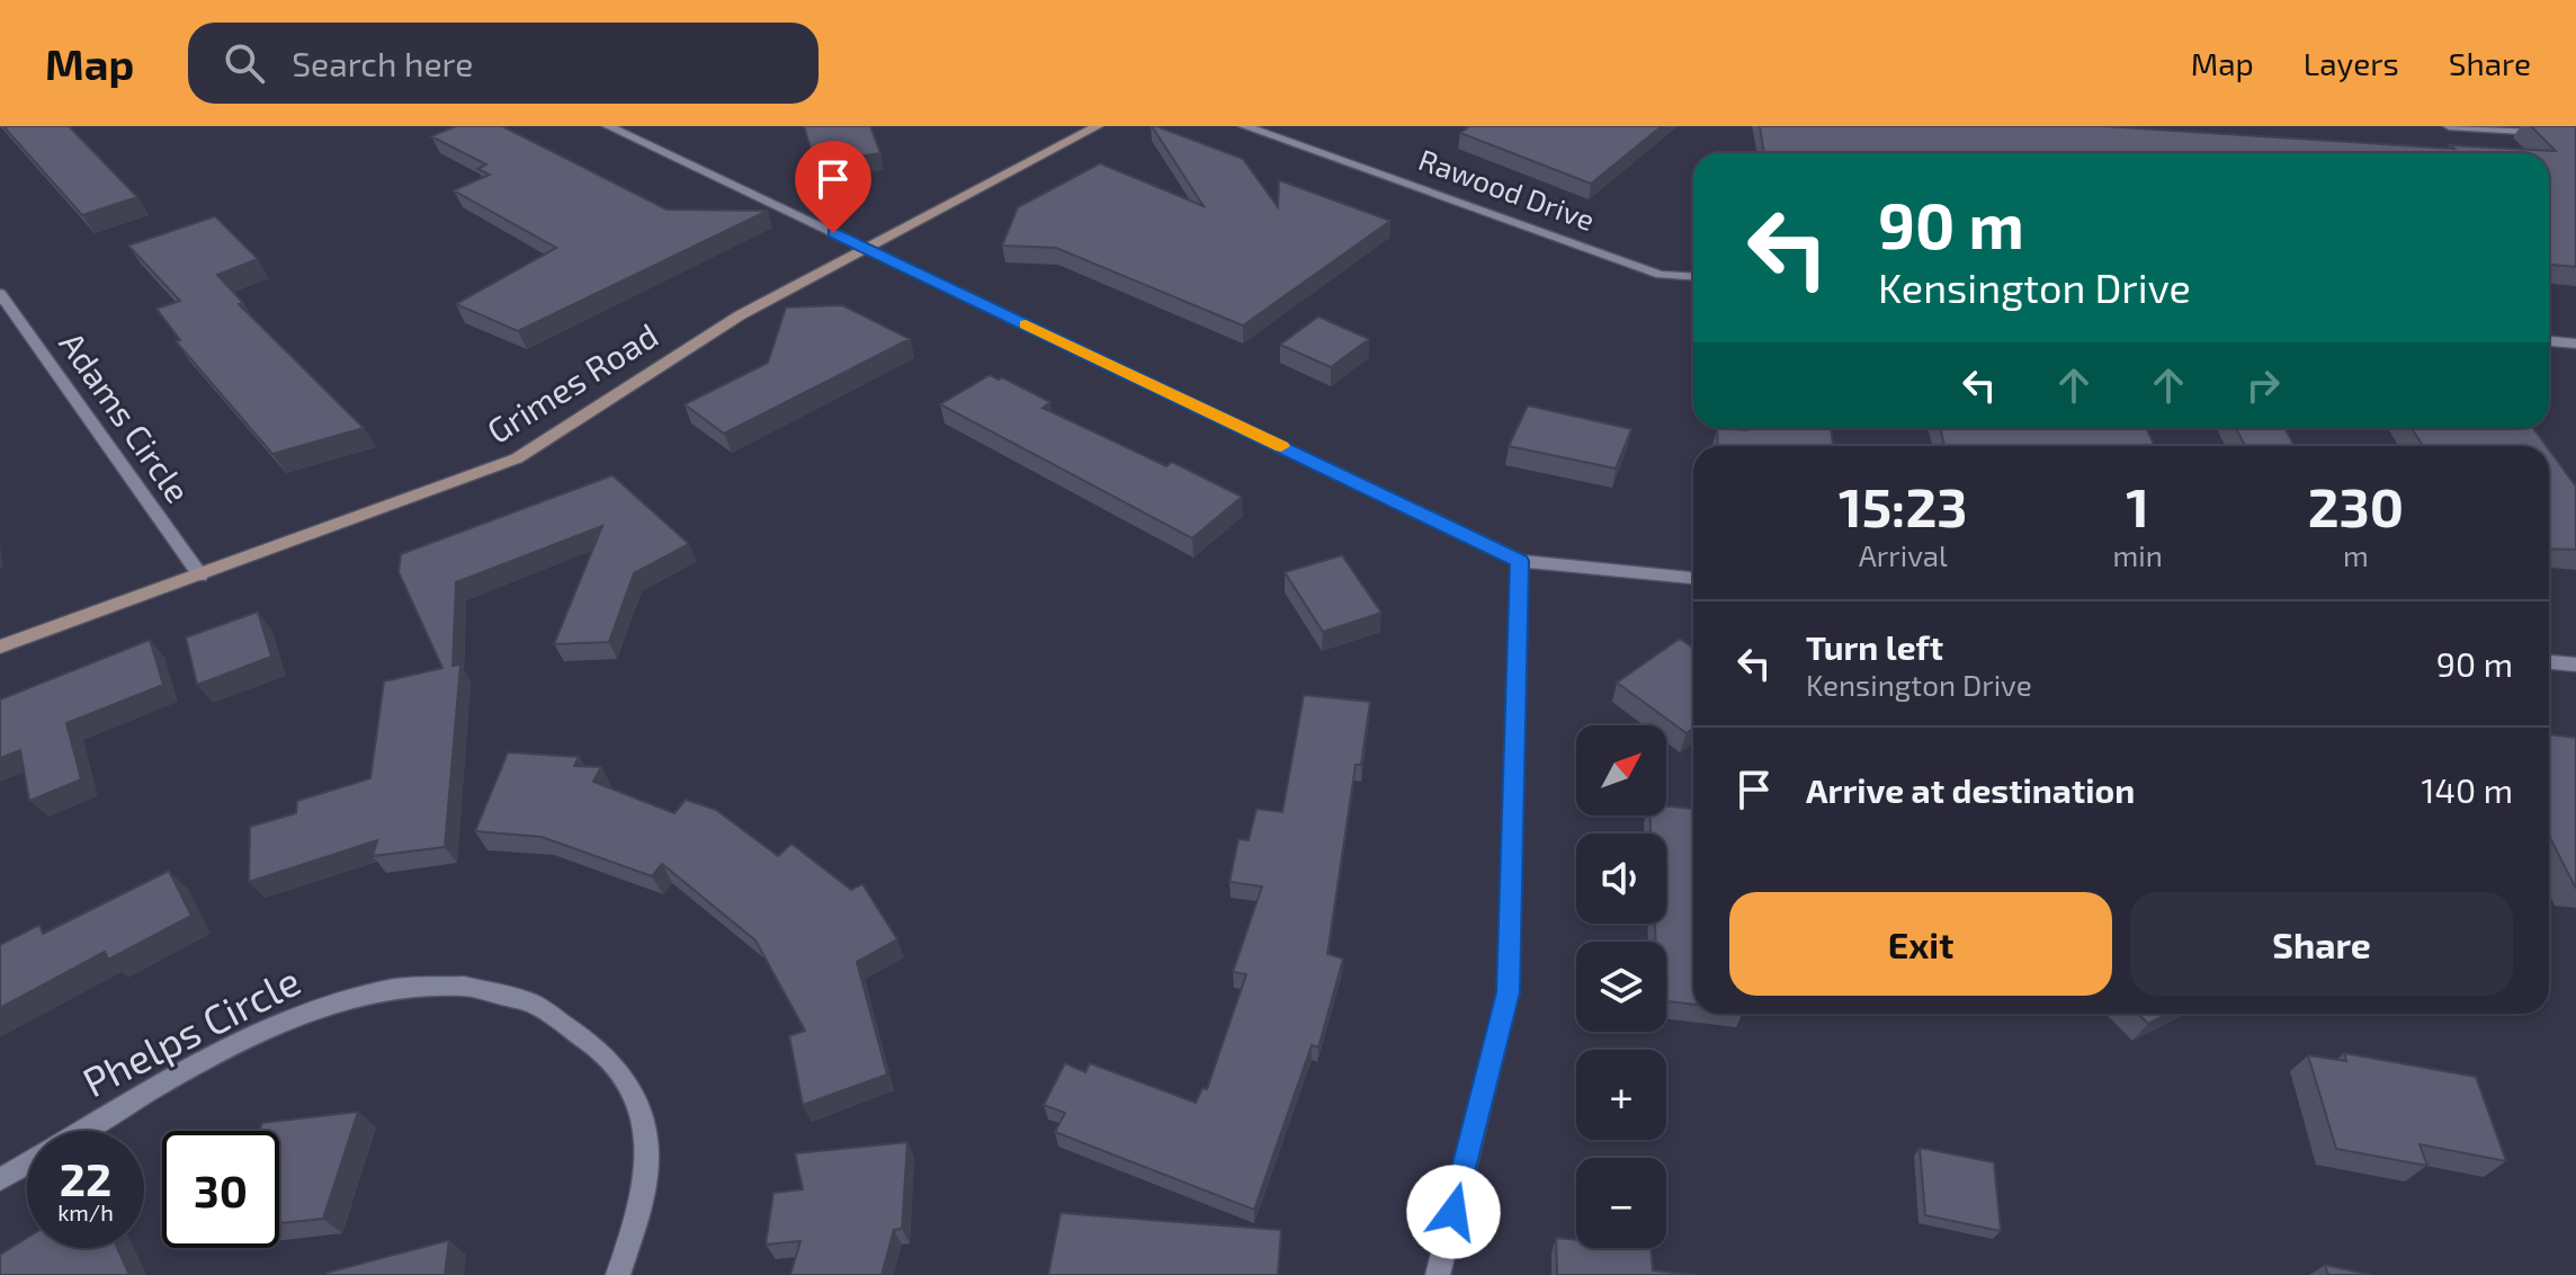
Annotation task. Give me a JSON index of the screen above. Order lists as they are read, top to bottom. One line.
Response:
{"streets":{"street":["Rawood Drive","Grimes Road","Adams Circle","Phelps Circle"]},"crossings":[["Grimes Road","Adams Circle"]],"north":"top right","page":{"header":"Map","search":"Search here","nav":["Map","Layers","Share"],"turn":["90 m","Kensington Drive"],"eta":["15:23","Arrival","1","min","230","m"],"list":[{"name":"Turn left","note":"Kensington Drive","value":"90 m"},{"name":"Arrive at destination","value":"140 m"}],"map_buttons":["+","−"],"buttons":["Exit","Share"],"speed":"22 km/h","limit":"30"}}
